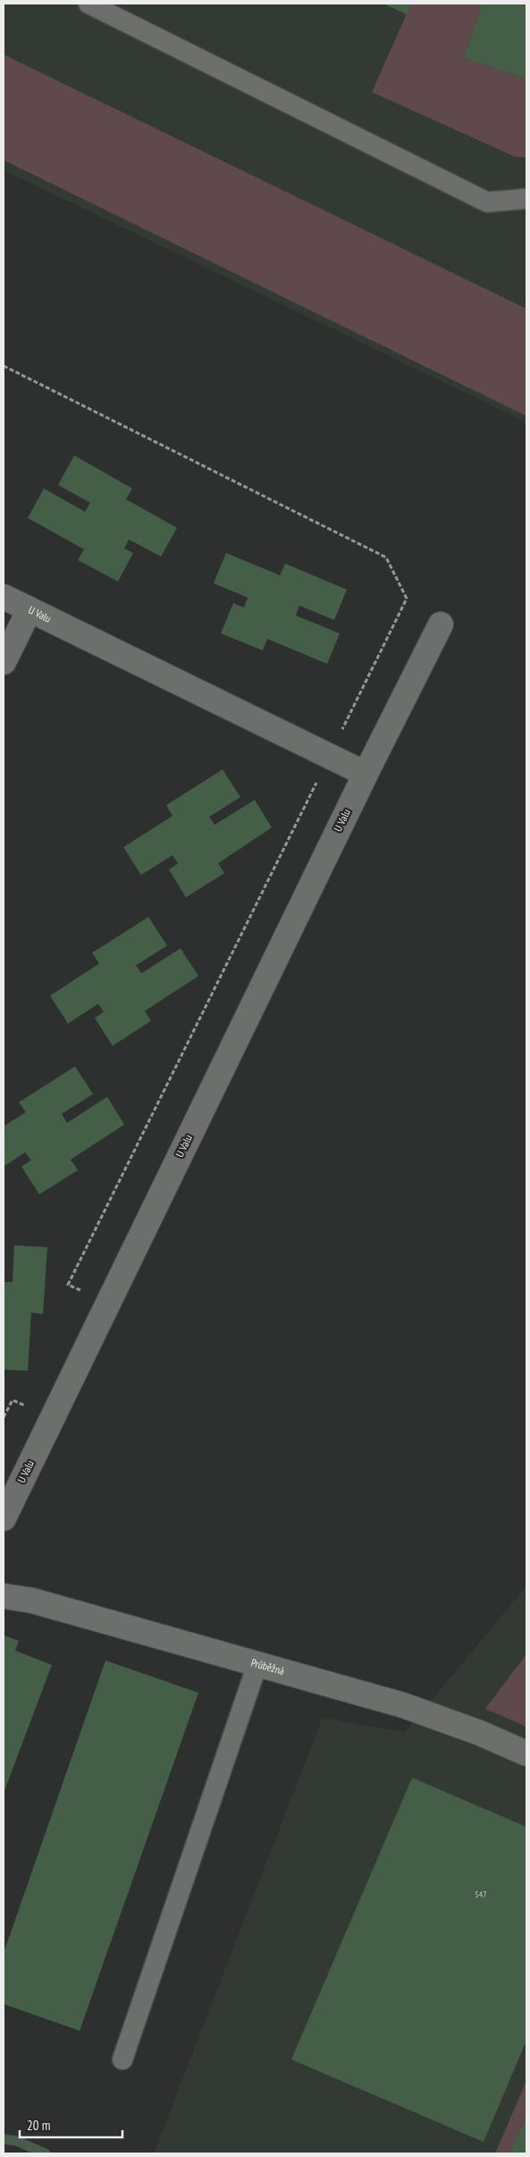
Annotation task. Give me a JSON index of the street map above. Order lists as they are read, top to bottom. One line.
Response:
{"streets":{"street":["U Valu","Průběžná"]},"house_numbers":["547"],"scale_bar":"20 m"}
